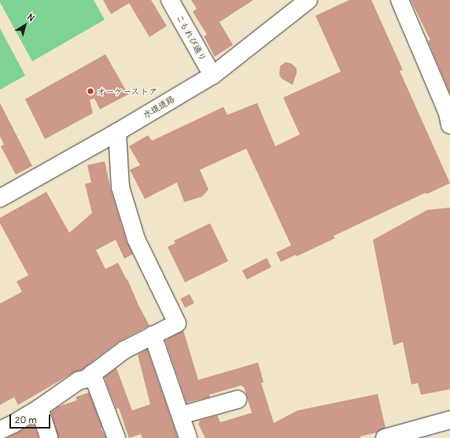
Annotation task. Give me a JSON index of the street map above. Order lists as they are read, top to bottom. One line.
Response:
{"streets":{"street":["こもれび通り","水道道路"]},"crossings":[["こもれび通り","水道道路"]],"places":["オーケーストア"],"scale_bar":"20 m","north":"top right"}
